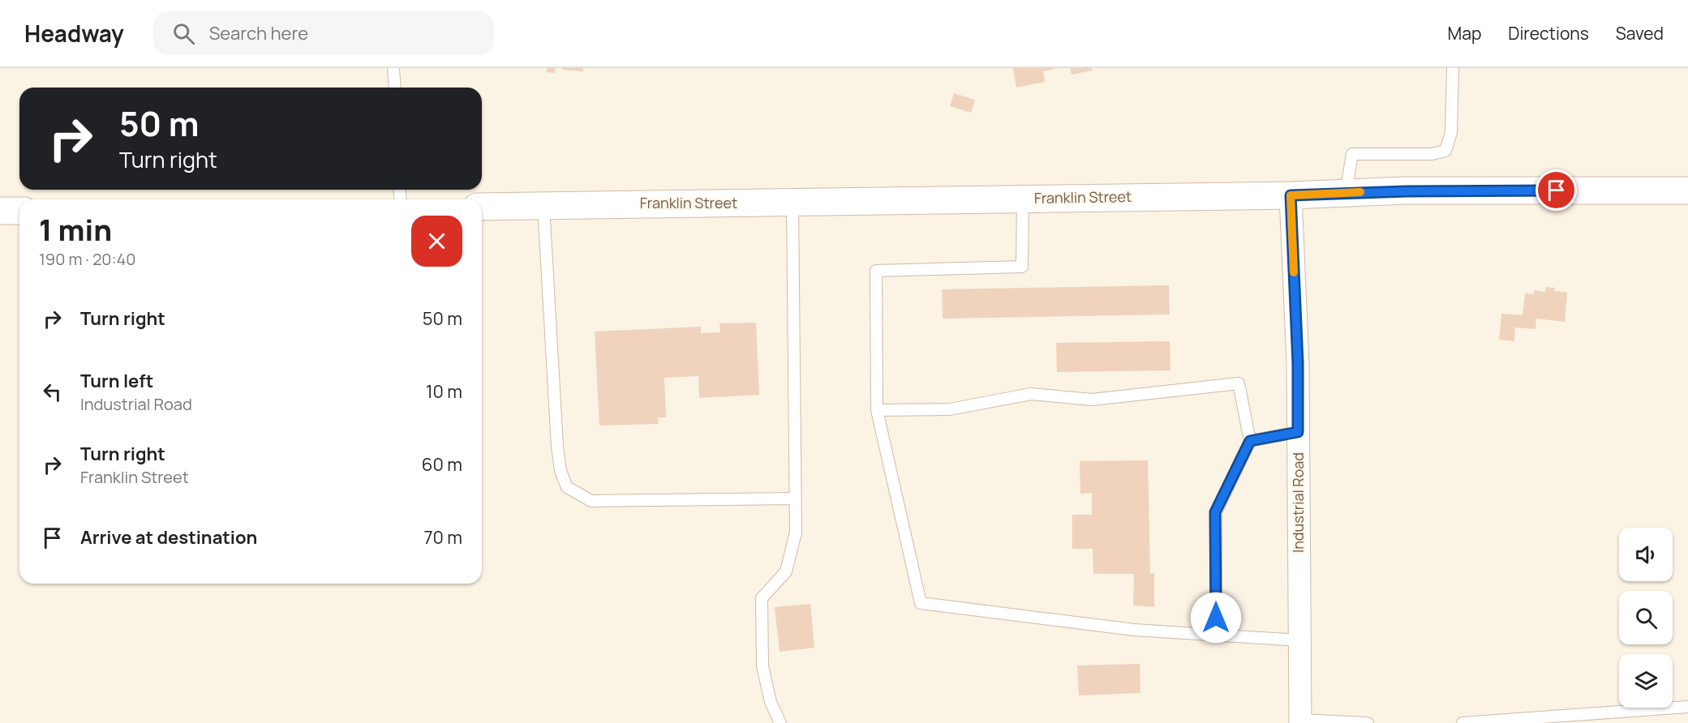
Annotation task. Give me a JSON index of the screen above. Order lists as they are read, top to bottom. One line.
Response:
{"streets":{"main road":["Franklin Street"],"street":["Industrial Road"]},"crossings":[["Franklin Street","Industrial Road"]],"page":{"header":"Headway","search":"Search here","nav":["Map","Directions","Saved"],"turn":["50 m","Turn right"],"heading":["1 min","190 m · 20:40"],"list":[{"name":"Turn right","value":"50 m"},{"name":"Turn left","note":"Industrial Road","value":"10 m"},{"name":"Turn right","note":"Franklin Street","value":"60 m"},{"name":"Arrive at destination","value":"70 m"}]}}
